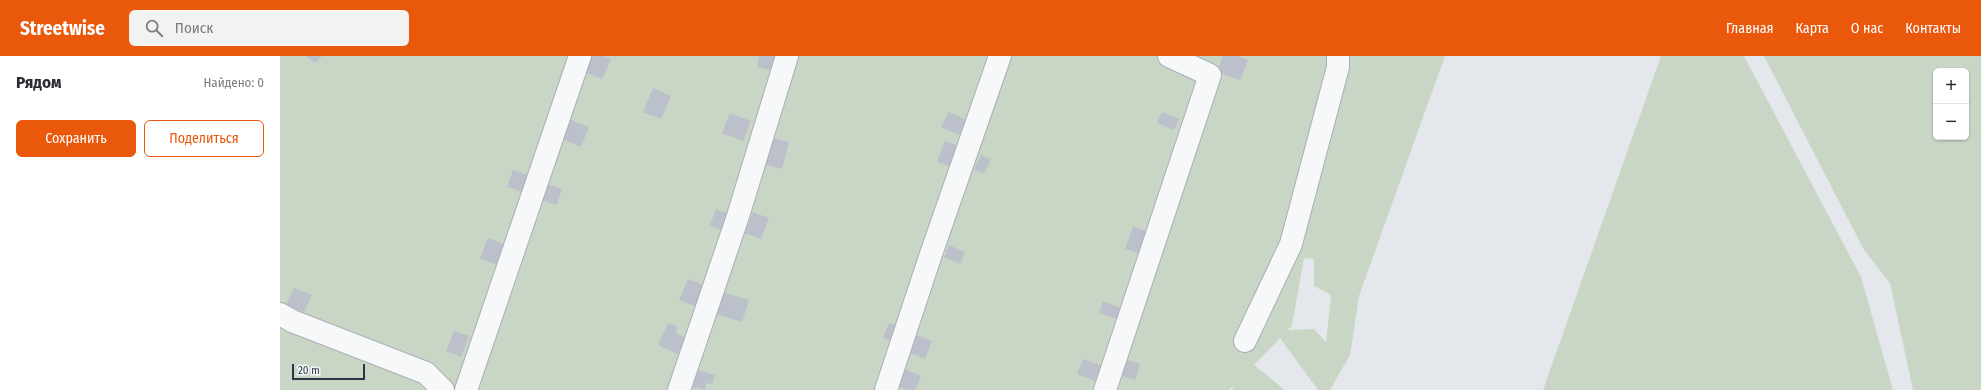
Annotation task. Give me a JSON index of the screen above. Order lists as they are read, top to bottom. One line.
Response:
{"scale_bar":"20 m","page":{"header":"Streetwise","search":"Поиск","nav":["Главная","Карта","О нас","Контакты"],"heading":["Рядом","Найдено: 0"],"map_buttons":["+","−"],"buttons":["Сохранить","Поделиться"],"scale":"20 m"}}
